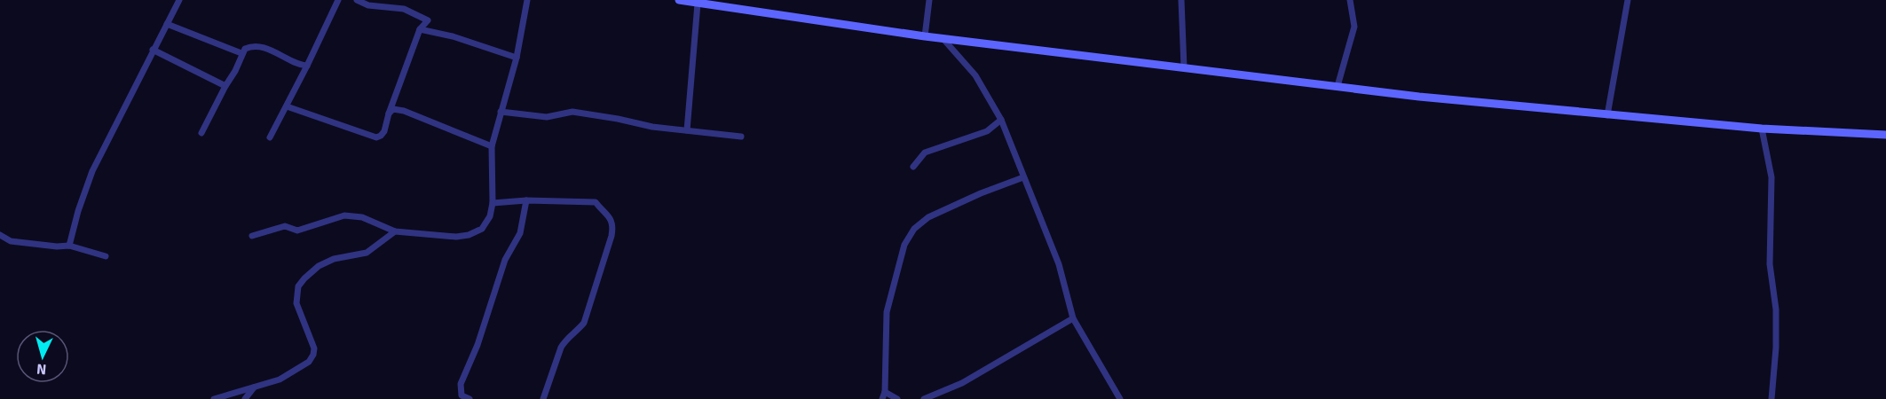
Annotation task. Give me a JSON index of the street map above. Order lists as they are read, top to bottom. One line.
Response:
{"north":"bottom"}
